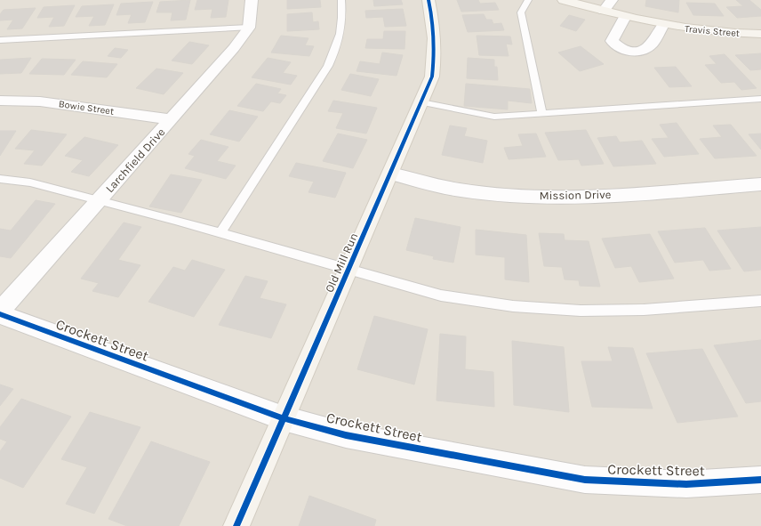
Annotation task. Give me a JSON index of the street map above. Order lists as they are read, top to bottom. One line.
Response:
{"streets":{"street":["Travis Street","Bowie Street","Larchfield Drive","Mission Drive","Old Mill Run","Crockett Street"]},"crossings":[["Bowie Street","Larchfield Drive"],["Larchfield Drive","Crockett Street"],["Mission Drive","Old Mill Run"],["Old Mill Run","Crockett Street"]]}
